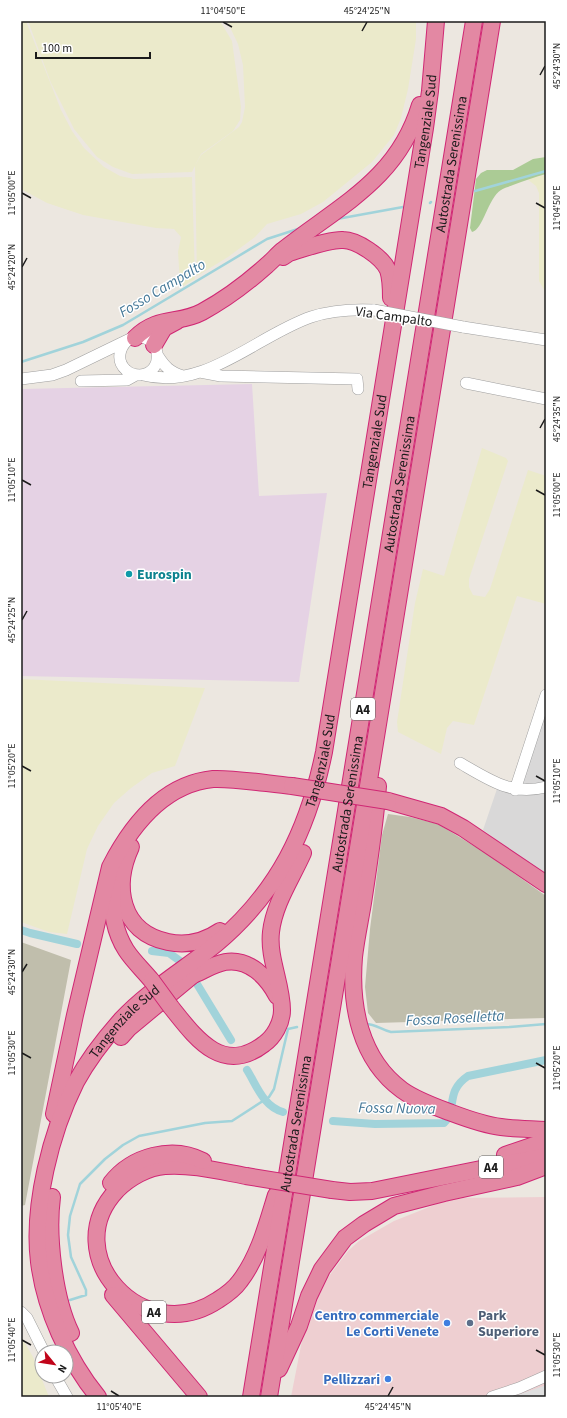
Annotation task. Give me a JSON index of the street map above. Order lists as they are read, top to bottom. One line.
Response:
{"streets":{"highway":["Tangenziale Sud","Autostrada Serenissima","A4"],"street":["Via Campalto"]},"crossings":[["Autostrada Serenissima","A4"]],"water":["Fosso Campalto","Fossa Roselletta","Fossa Nuova"],"places":["Eurospin","Centro commerciale Le Corti Venete","Park Superiore","Pellizzari"],"scale_bar":"100 m","north":"bottom right","coordinates":["11°04'50\"E","45°24'25\"N","45°24'30\"N","11°05'00\"E","45°24'20\"N","45°24'35\"N","11°05'10\"E","11°05'20\"E","11°05'30\"E","11°05'40\"E","45°24'45\"N"]}
